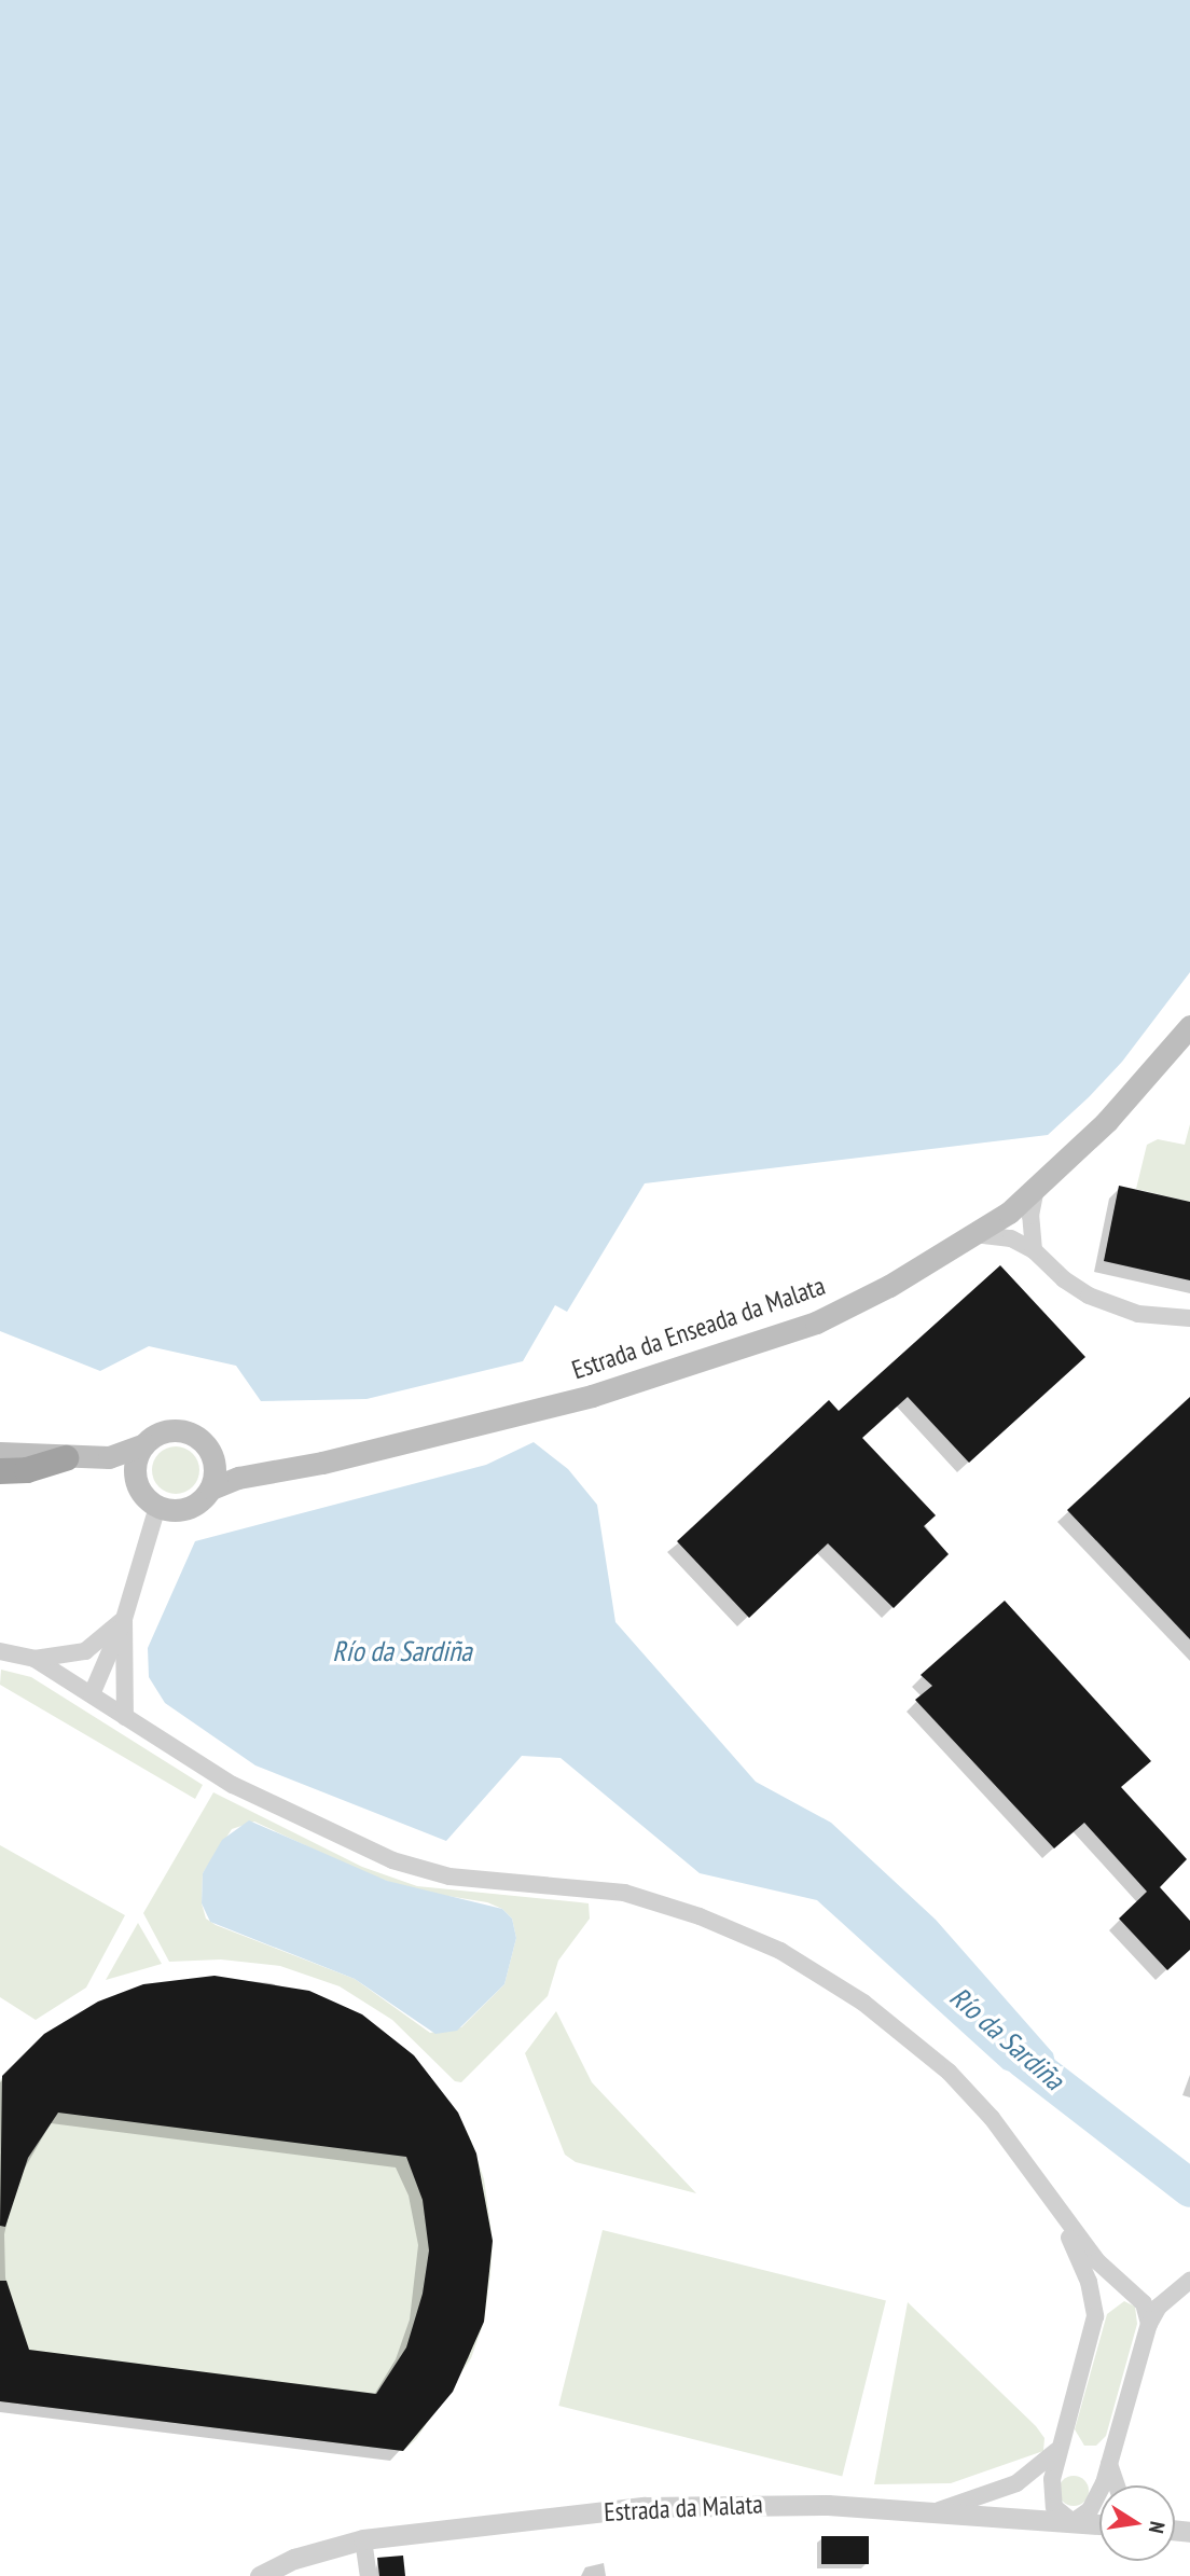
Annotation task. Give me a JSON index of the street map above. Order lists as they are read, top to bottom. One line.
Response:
{"streets":{"main road":["Estrada da Enseada da Malata"],"street":["Estrada da Malata"]},"water":["Río da Sardiña"],"north":"right"}
